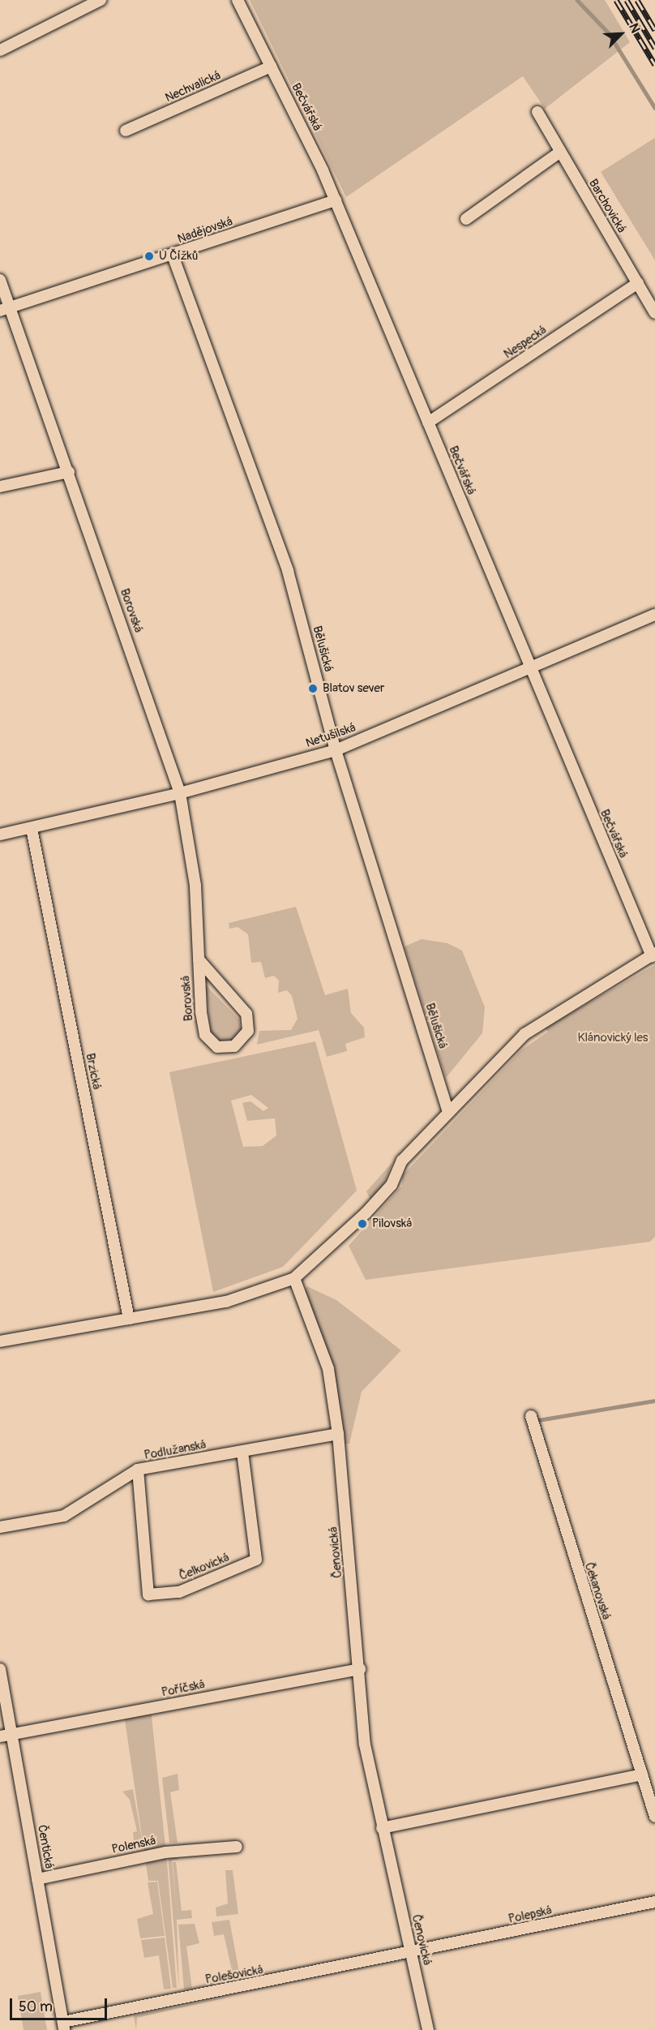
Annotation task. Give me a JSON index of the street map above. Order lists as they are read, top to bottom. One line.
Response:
{"streets":{"street":["Nechvalická","Bečvářská","Barchovická","Nadějovská","Nespecká","Borovská","Bělušická","Netušilská","Brzická","Podlužanská","Čenovická","Čelkovická","Čekanovská","Poříčská","Polenská","Čentická","Polepská","Polešovická"]},"crossings":[["Nechvalická","Bečvářská"],["Bečvářská","Nadějovská"],["Bečvářská","Nespecká"],["Bečvářská","Netušilská"],["Barchovická","Nespecká"],["Nadějovská","Borovská"],["Nadějovská","Bělušická"],["Borovská","Netušilská"],["Bělušická","Netušilská"],["Netušilská","Brzická"],["Podlužanská","Čenovická"],["Podlužanská","Čelkovická"],["Čenovická","Poříčská"],["Čenovická","Polepská"],["Čenovická","Polešovická"],["Poříčská","Čentická"],["Polenská","Čentická"],["Čentická","Polešovická"],["Polepská","Polešovická"]],"parks":["Klánovický les"],"places":["U Čížků","Blatov sever","Pilovská"],"scale_bar":"50 m","north":"top right"}
